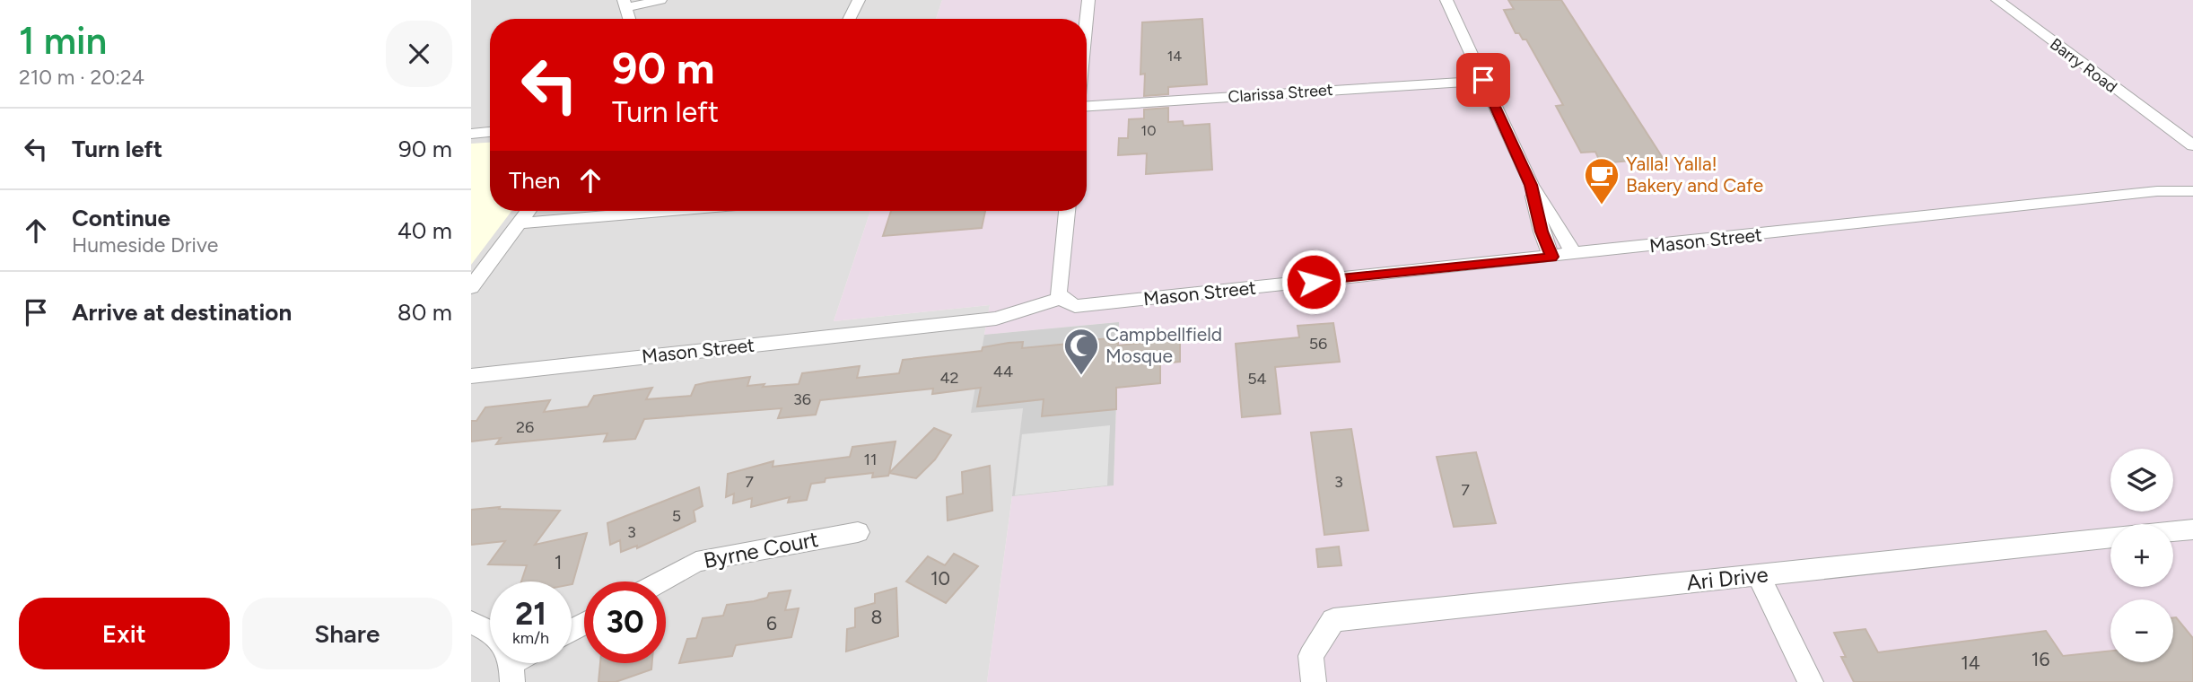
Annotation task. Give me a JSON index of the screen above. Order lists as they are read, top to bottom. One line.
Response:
{"streets":{"street":["Barry Road","Clarissa Street","Mason Street","Byrne Court","Ari Drive"]},"places":{"cafe":["Yalla! Yalla! Bakery and Cafe"],"mosque":["Campbellfield Mosque"]},"house_numbers":["14","10","56","44","42","54","36","26","11","7","3","7","5","3","1","10","8","6","16","14"],"page":{"heading":["1 min","210 m · 20:24"],"turn":["90 m","Turn left"],"list":[{"name":"Turn left","value":"90 m"},{"name":"Continue","note":"Humeside Drive","value":"40 m"},{"name":"Arrive at destination","value":"80 m"}],"then":"Then","map_buttons":["+","−"],"speed":"21 km/h","limit":"30","buttons":["Exit","Share"]}}
